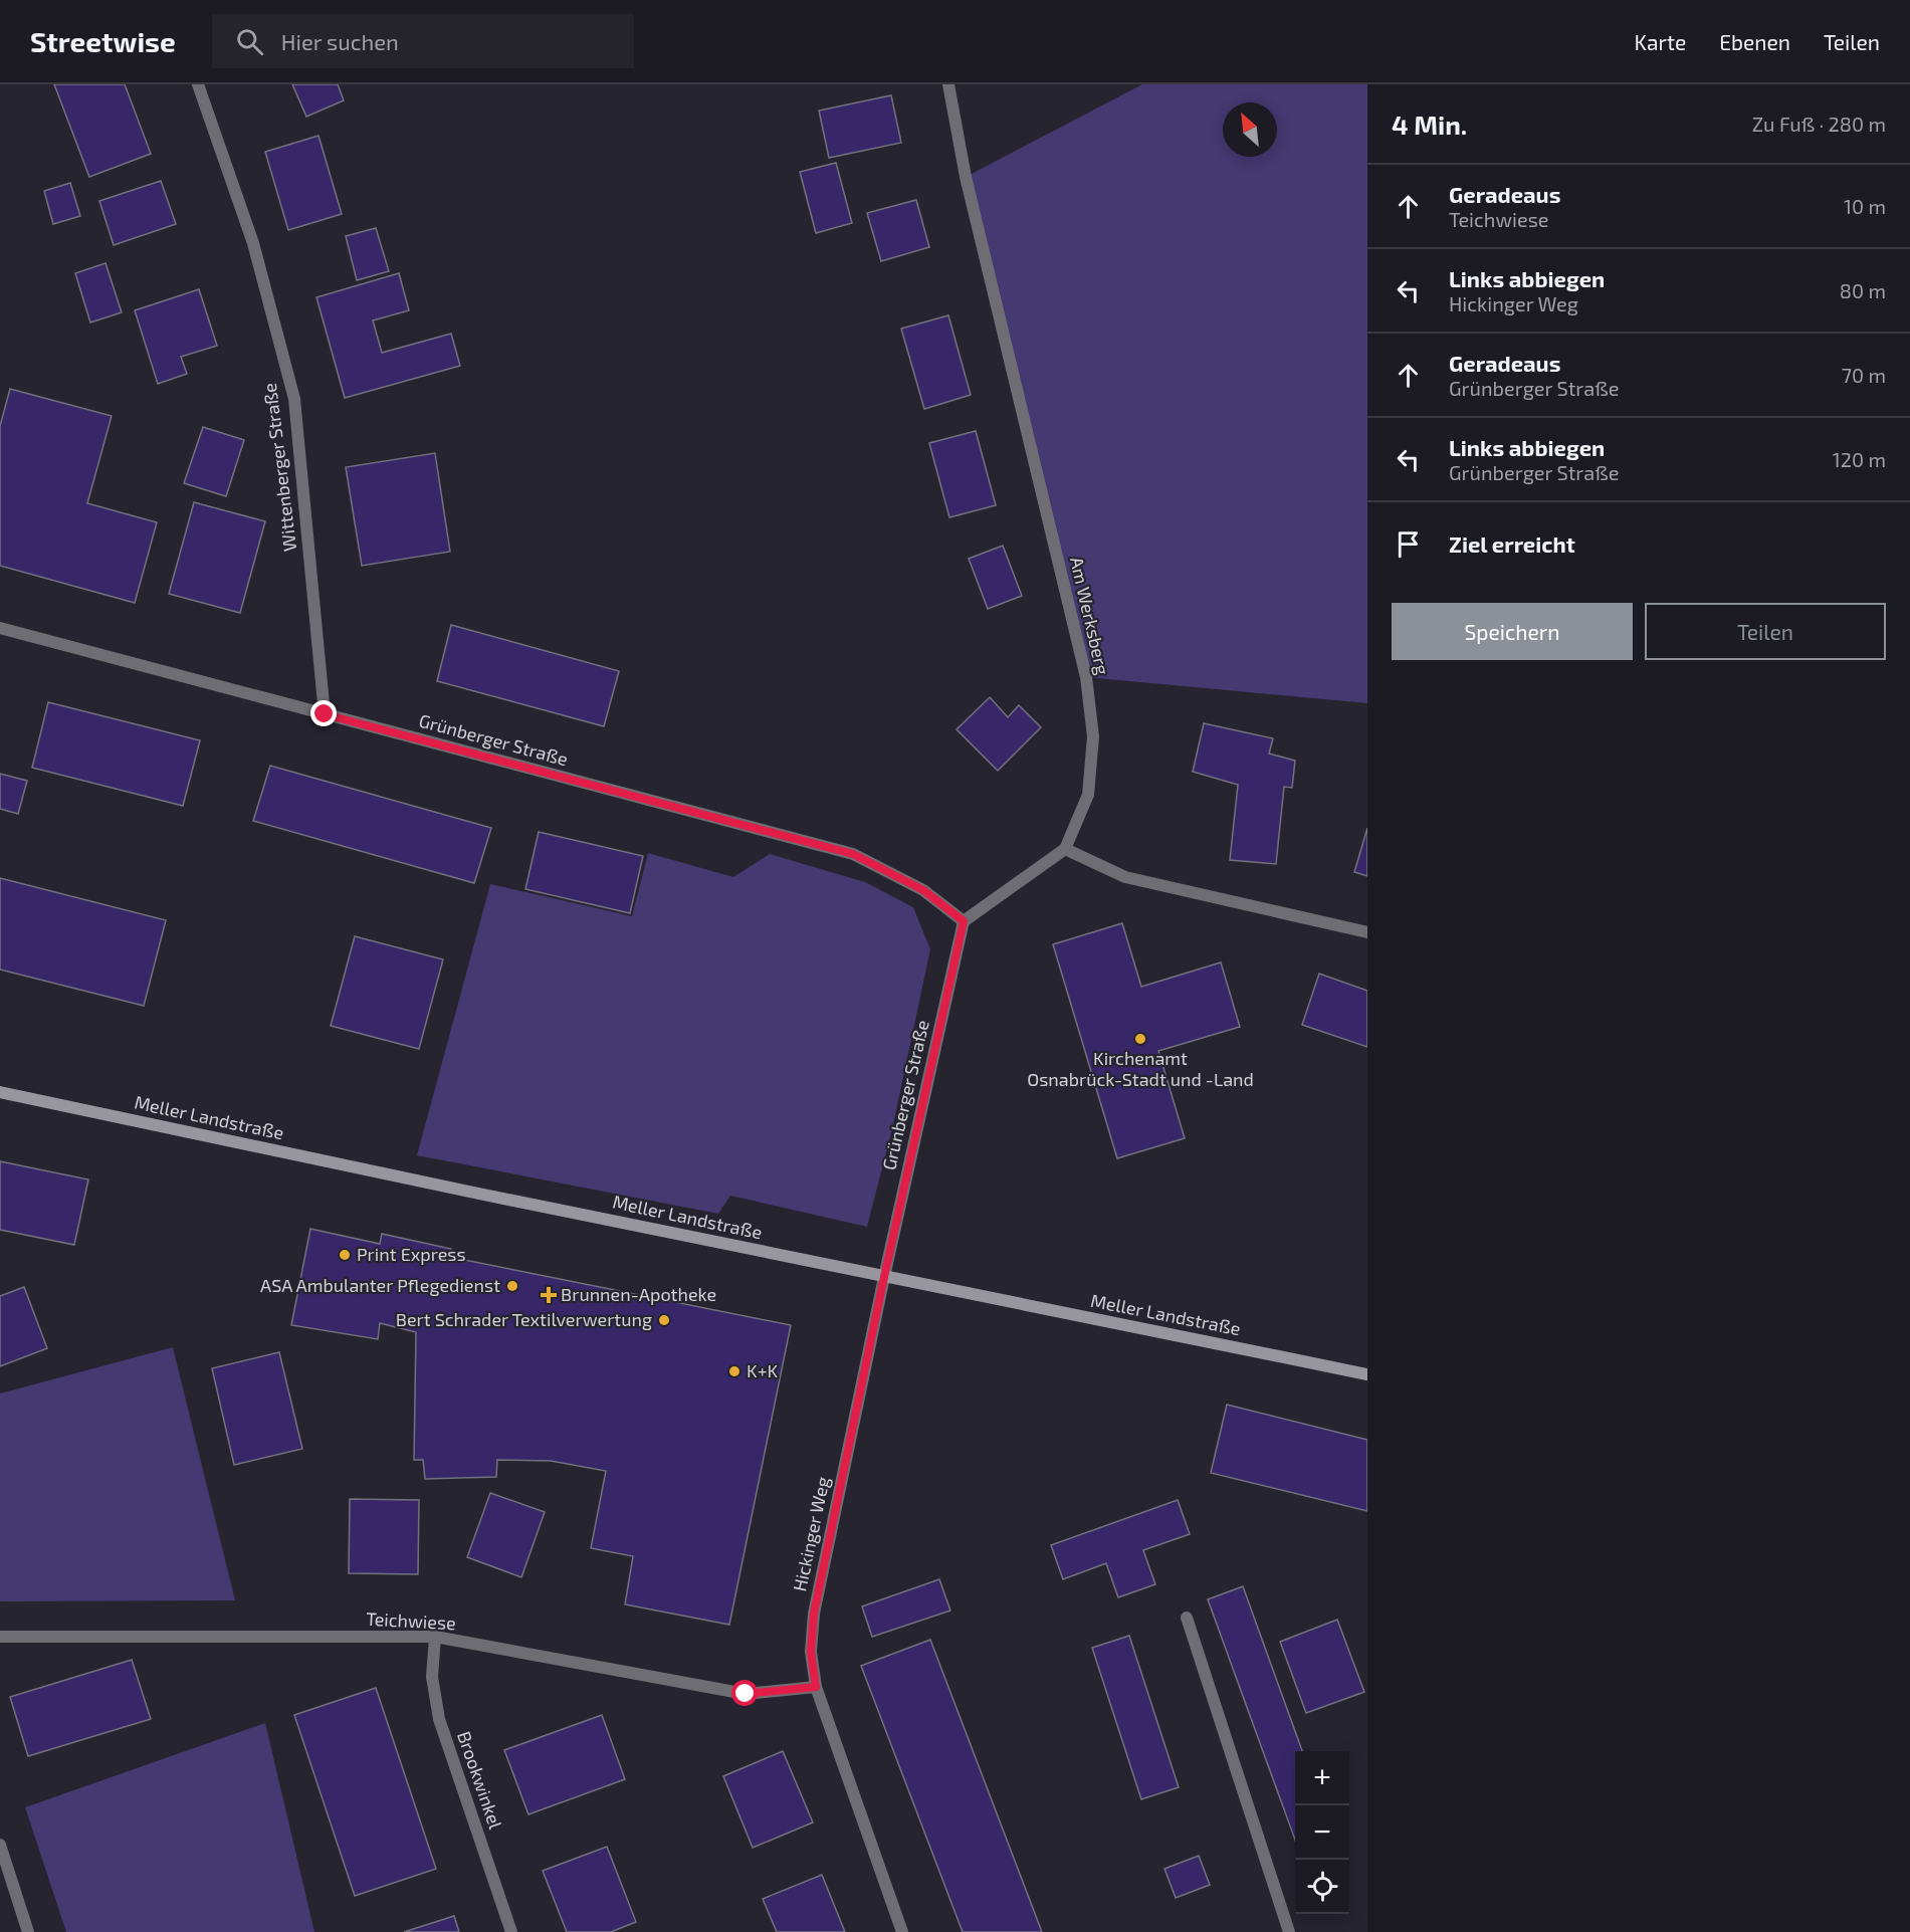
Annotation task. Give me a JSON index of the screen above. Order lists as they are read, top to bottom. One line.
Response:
{"streets":{"street":["Wittenberger Straße","Am Werksberg","Grünberger Straße","Meller Landstraße","Hickinger Weg","Teichwiese","Brookwinkel"]},"crossings":[["Wittenberger Straße","Grünberger Straße"],["Grünberger Straße","Meller Landstraße"],["Grünberger Straße","Hickinger Weg"],["Meller Landstraße","Hickinger Weg"],["Hickinger Weg","Teichwiese"],["Teichwiese","Brookwinkel"]],"places":{"other":["Kirchenamt Osnabrück-Stadt und -Land","Print Express","ASA Ambulanter Pflegedienst","Bert Schrader Textilverwertung","K+K"],"health":["Brunnen-Apotheke"]},"north":"top left","page":{"header":"Streetwise","search":"Hier suchen","nav":["Karte","Ebenen","Teilen"],"heading":["4 Min.","Zu Fuß · 280 m"],"list":[["Geradeaus","Teichwiese","10 m"],["Links abbiegen","Hickinger Weg","80 m"],["Geradeaus","Grünberger Straße","70 m"],["Links abbiegen","Grünberger Straße","120 m"],"Ziel erreicht"],"buttons":["Speichern","Teilen"],"map_buttons":["+","−"]}}
